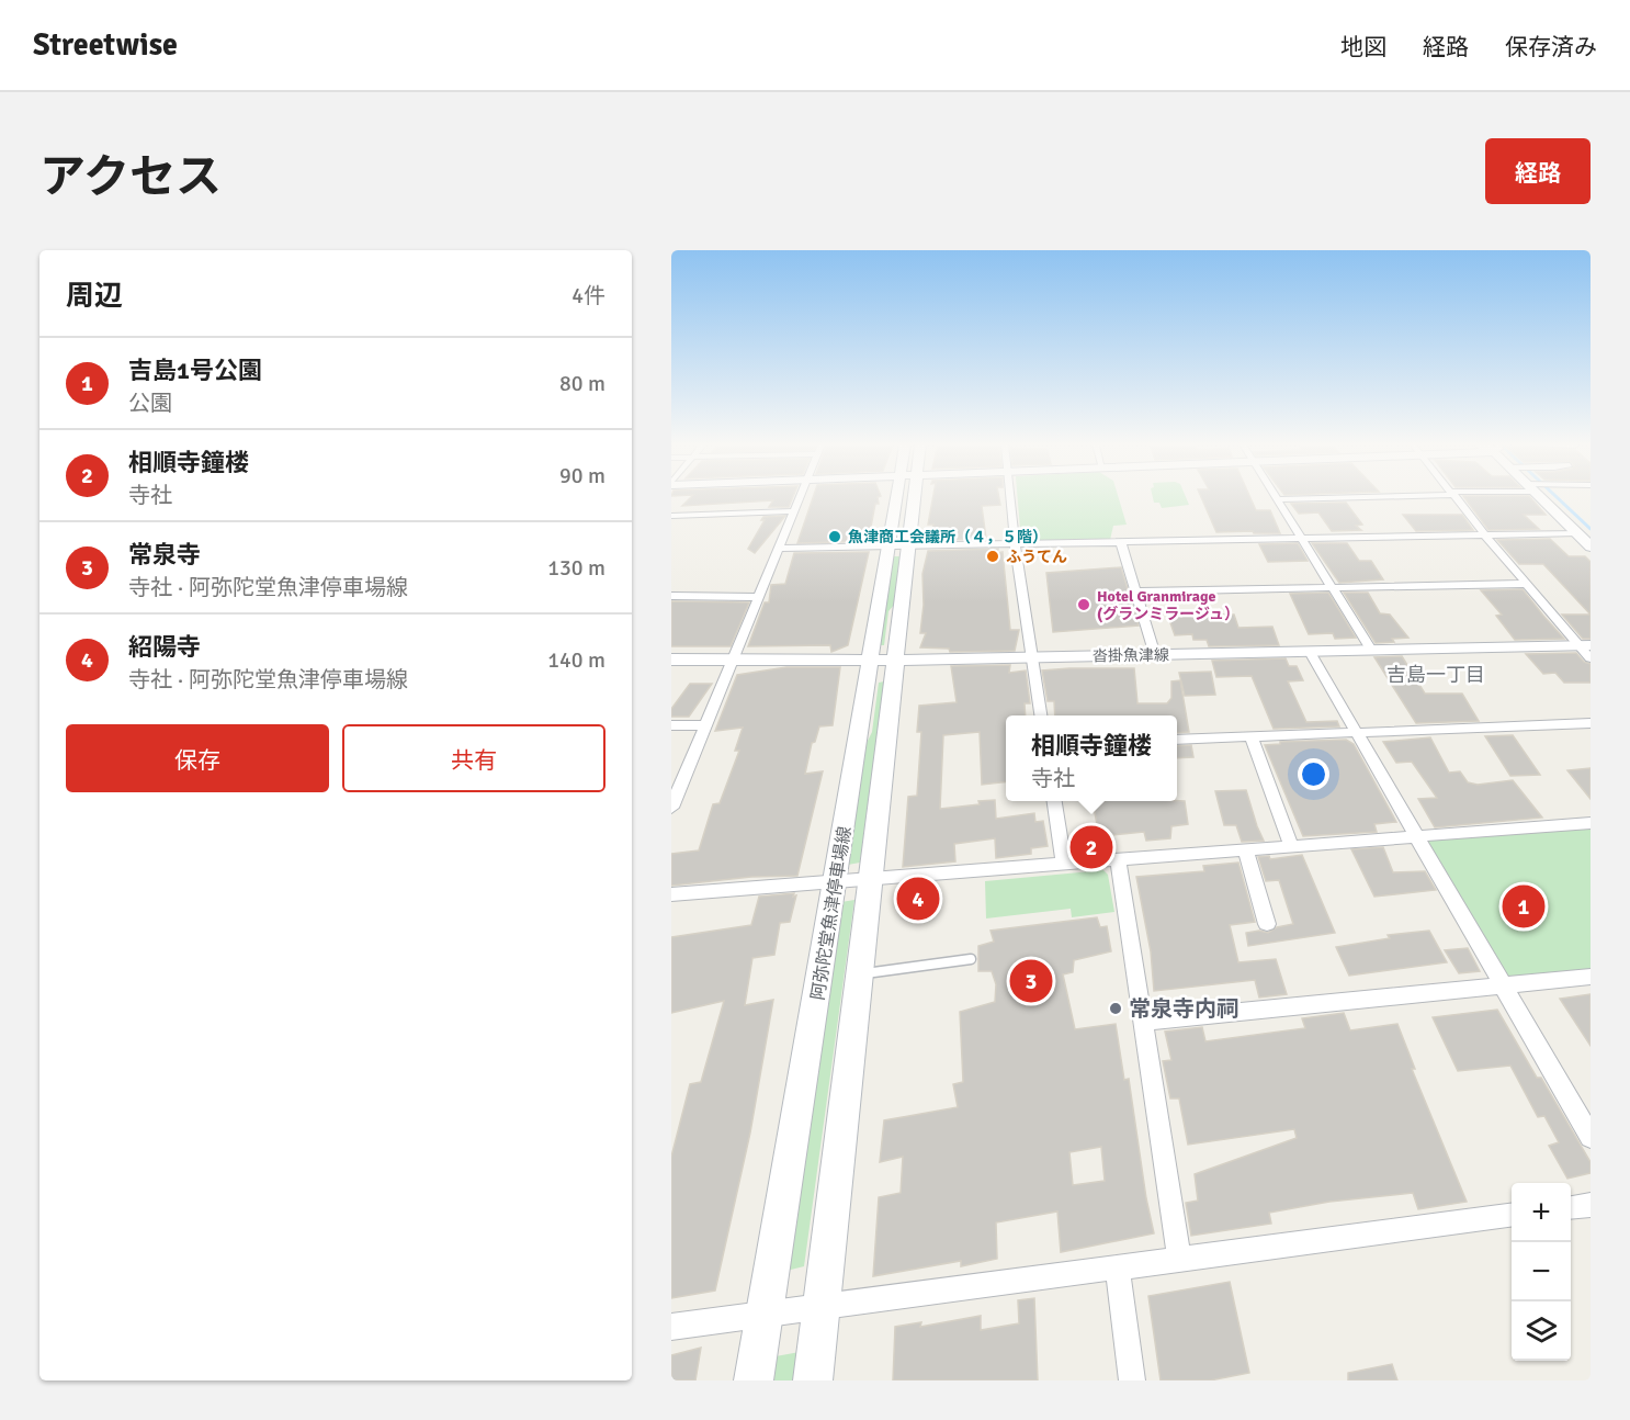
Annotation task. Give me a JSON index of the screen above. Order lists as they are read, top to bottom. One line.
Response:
{"streets":{"main road":["沓掛魚津線","阿弥陀堂魚津停車場線"]},"crossings":[["沓掛魚津線","阿弥陀堂魚津停車場線"]],"districts":["吉島一丁目"],"places":["魚津商工会議所（４，５階）","ふうてん","Hotel Granmirage (グランミラージュ）","常泉寺内祠"],"page":{"header":"Streetwise","nav":["地図","経路","保存済み"],"title":"アクセス","buttons":["経路",["保存","共有"]],"heading":["周辺","4件"],"list":[{"mark":"1","name":"吉島1号公園","note":"公園","value":"80 m"},{"mark":"2","name":"相順寺鐘楼","note":"寺社","value":"90 m"},{"mark":"3","name":"常泉寺","note":"寺社 · 阿弥陀堂魚津停車場線","value":"130 m"},{"mark":"4","name":"紹陽寺","note":"寺社 · 阿弥陀堂魚津停車場線","value":"140 m"}],"popup":["相順寺鐘楼","寺社"],"pins":["2","4","1","3"],"map_buttons":["+","−"]}}
